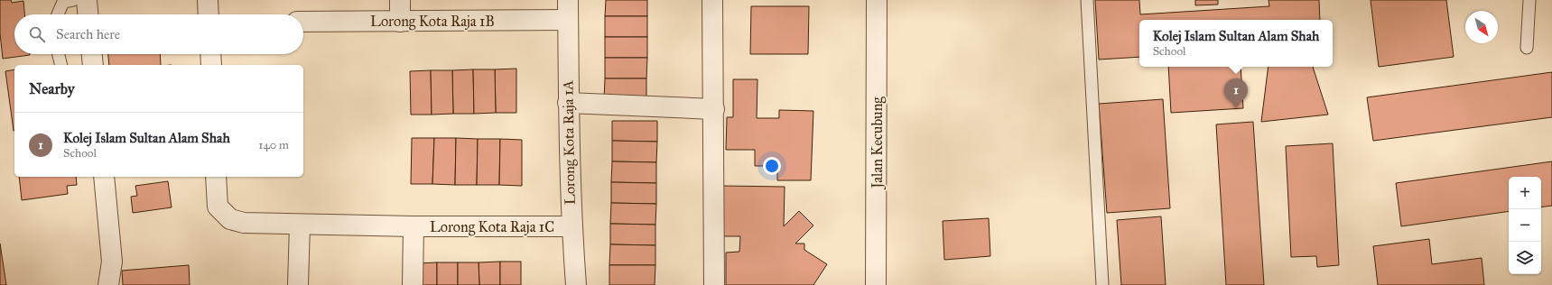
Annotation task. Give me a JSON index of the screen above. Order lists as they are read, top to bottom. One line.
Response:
{"streets":{"street":["Lorong Kota Raja 1B","Lorong Kota Raja 1A","Jalan Kecubung","Lorong Kota Raja 1C"]},"crossings":[["Lorong Kota Raja 1B","Lorong Kota Raja 1A"],["Lorong Kota Raja 1A","Lorong Kota Raja 1C"]],"north":"bottom right","page":{"search":"Search here","popup":["Kolej Islam Sultan Alam Shah","School"],"heading":"Nearby","pins":"1","list":[{"mark":"1","name":"Kolej Islam Sultan Alam Shah","note":"School","value":"140 m"}],"map_buttons":["+","−"]}}
